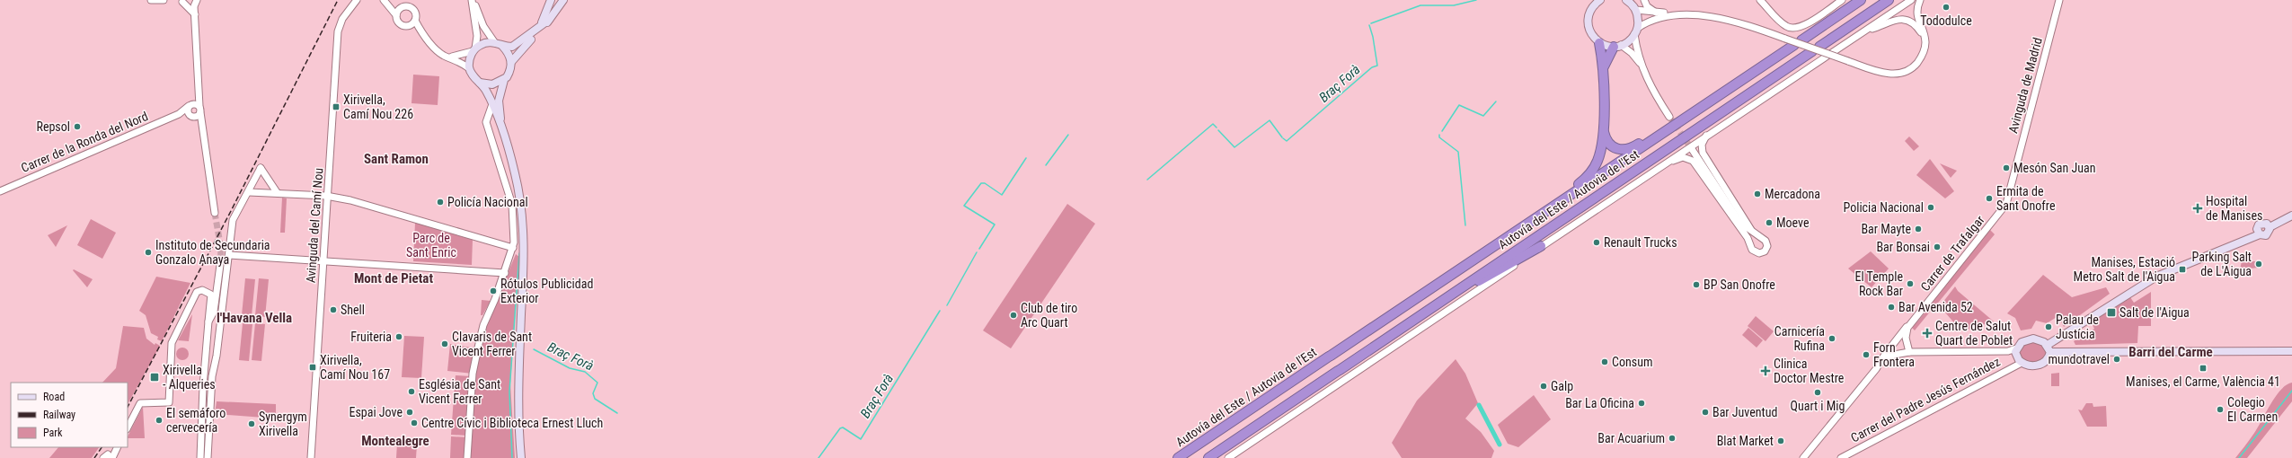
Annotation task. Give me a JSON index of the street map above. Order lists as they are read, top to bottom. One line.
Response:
{"streets":{"highway":["Autovía del Este / Autovia de l'Est"],"street":["Avinguda de Madrid","Carrer de la Ronda del Nord","Avinguda del Camí Nou","Carrer de Trafalgar","Carrer del Padre Jesús Fernández"]},"crossings":[["Avinguda de Madrid","Carrer de Trafalgar"]],"districts":["Sant Ramon","Mont de Pietat","l'Havana Vella","Barri del Carme","Montealegre"],"water":["Braç Forà"],"parks":["Parc de Sant Enric"],"places":{"other":["Tododulce","Repsol","Mesón San Juan","Mercadona","Ermita de Sant Onofre","Policía Nacional","Policia Nacional","Moeve","Bar Mayte","Renault Trucks","Bar Bonsai","Instituto de Secundaria Gonzalo Anaya","Parking Salt de L'Aigua","El Temple Rock Bar","BP San Onofre","Rótulos Publicidad Exterior","Bar Avenida 52","Shell","Club de tiro Arc Quart","Palau de Justícia","Fruiteria","Carnicería Rufina","Clavaris de Sant Vicent Ferrer","Forn Frontera","mundotravel","Consum","Galp","Església de Sant Vicent Ferrer","Quart i Mig","Bar La Oficina","Colegio El Carmen","Espai Jove","Bar Juventud","El semáforo cervecería","Centre Cívic i Biblioteca Ernest Lluch","Synergym Xirivella","Bar Acuarium","Blat Market"],"transit":["Xirivella, Camí Nou 226","Manises, Estació Metro Salt de l'Aigua","Salt de l'Aigua","Xirivella, Camí Nou 167","Manises, el Carme, València 41","Xirivella - Alqueries"],"health":["Hospital de Manises","Centre de Salut Quart de Poblet","Clinica Doctor Mestre"]},"legend":["Road","Railway","Park"]}
